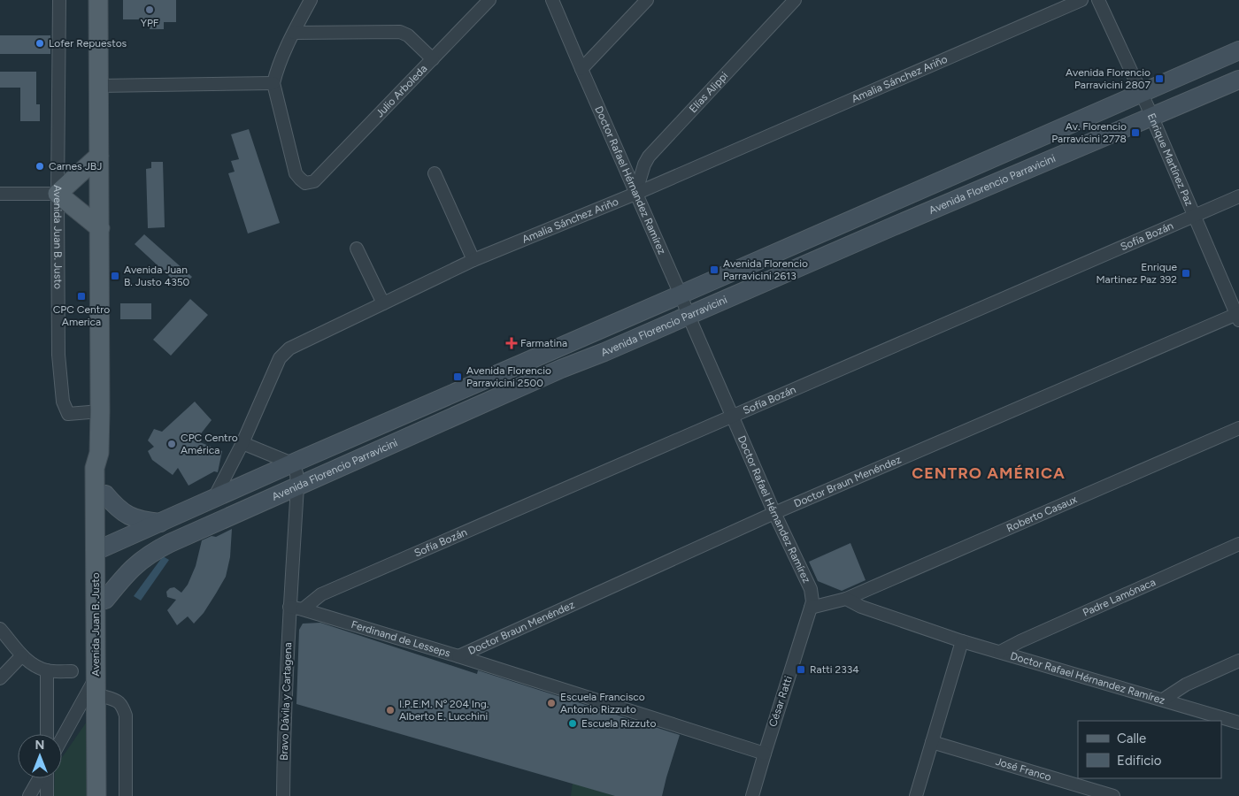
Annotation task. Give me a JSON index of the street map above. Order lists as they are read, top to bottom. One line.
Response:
{"streets":{"main road":["Avenida Florencio Parravicini","Avenida Juan B. Justo"],"street":["Amalia Sánchez Ariño","Julio Arboleda","Elías Alippi","Enrique Martínez Paz","Doctor Rafael Hérnandez Ramírez","Sofía Bozán","Doctor Braun Menéndez","Roberto Casaux","Padre Lamónaca","Ferdinand de Lesseps","Bravo Dávila y Cartagena","César Ratti","José Franco"]},"crossings":[["Amalia Sánchez Ariño","Elías Alippi"],["Amalia Sánchez Ariño","Doctor Rafael Hérnandez Ramírez"],["Amalia Sánchez Ariño","Avenida Florencio Parravicini"],["Elías Alippi","Doctor Rafael Hérnandez Ramírez"],["Enrique Martínez Paz","Avenida Florencio Parravicini"],["Enrique Martínez Paz","Sofía Bozán"],["Enrique Martínez Paz","Doctor Braun Menéndez"],["Doctor Rafael Hérnandez Ramírez","Avenida Florencio Parravicini"],["Doctor Rafael Hérnandez Ramírez","Sofía Bozán"],["Doctor Rafael Hérnandez Ramírez","Doctor Braun Menéndez"],["Doctor Rafael Hérnandez Ramírez","Roberto Casaux"],["Doctor Rafael Hérnandez Ramírez","Padre Lamónaca"],["Doctor Rafael Hérnandez Ramírez","César Ratti"],["Avenida Florencio Parravicini","Avenida Juan B. Justo"],["Avenida Florencio Parravicini","Bravo Dávila y Cartagena"],["Sofía Bozán","Ferdinand de Lesseps"],["Doctor Braun Menéndez","Ferdinand de Lesseps"],["Ferdinand de Lesseps","Bravo Dávila y Cartagena"],["Ferdinand de Lesseps","César Ratti"]],"districts":["CENTRO AMÉRICA"],"places":{"other":["YPF","Lofer Repuestos","Carnes JBJ","CPC Centro América","Escuela Francisco Antonio Rizzuto","I.P.E.M. Nº 204 Ing. Alberto E. Lucchini","Escuela Rizzuto"],"transit":["Avenida Florencio Parravicini 2807","Av. Florencio Parravicini 2778","Avenida Florencio Parravicini 2613","Enrique Martinez Paz 392","Avenida Juan B. Justo 4350","CPC Centro America","Avenida Florencio Parravicini 2500","Ratti 2334"],"health":["Farmatina"]},"legend":["Calle","Edificio"],"north":"top"}
